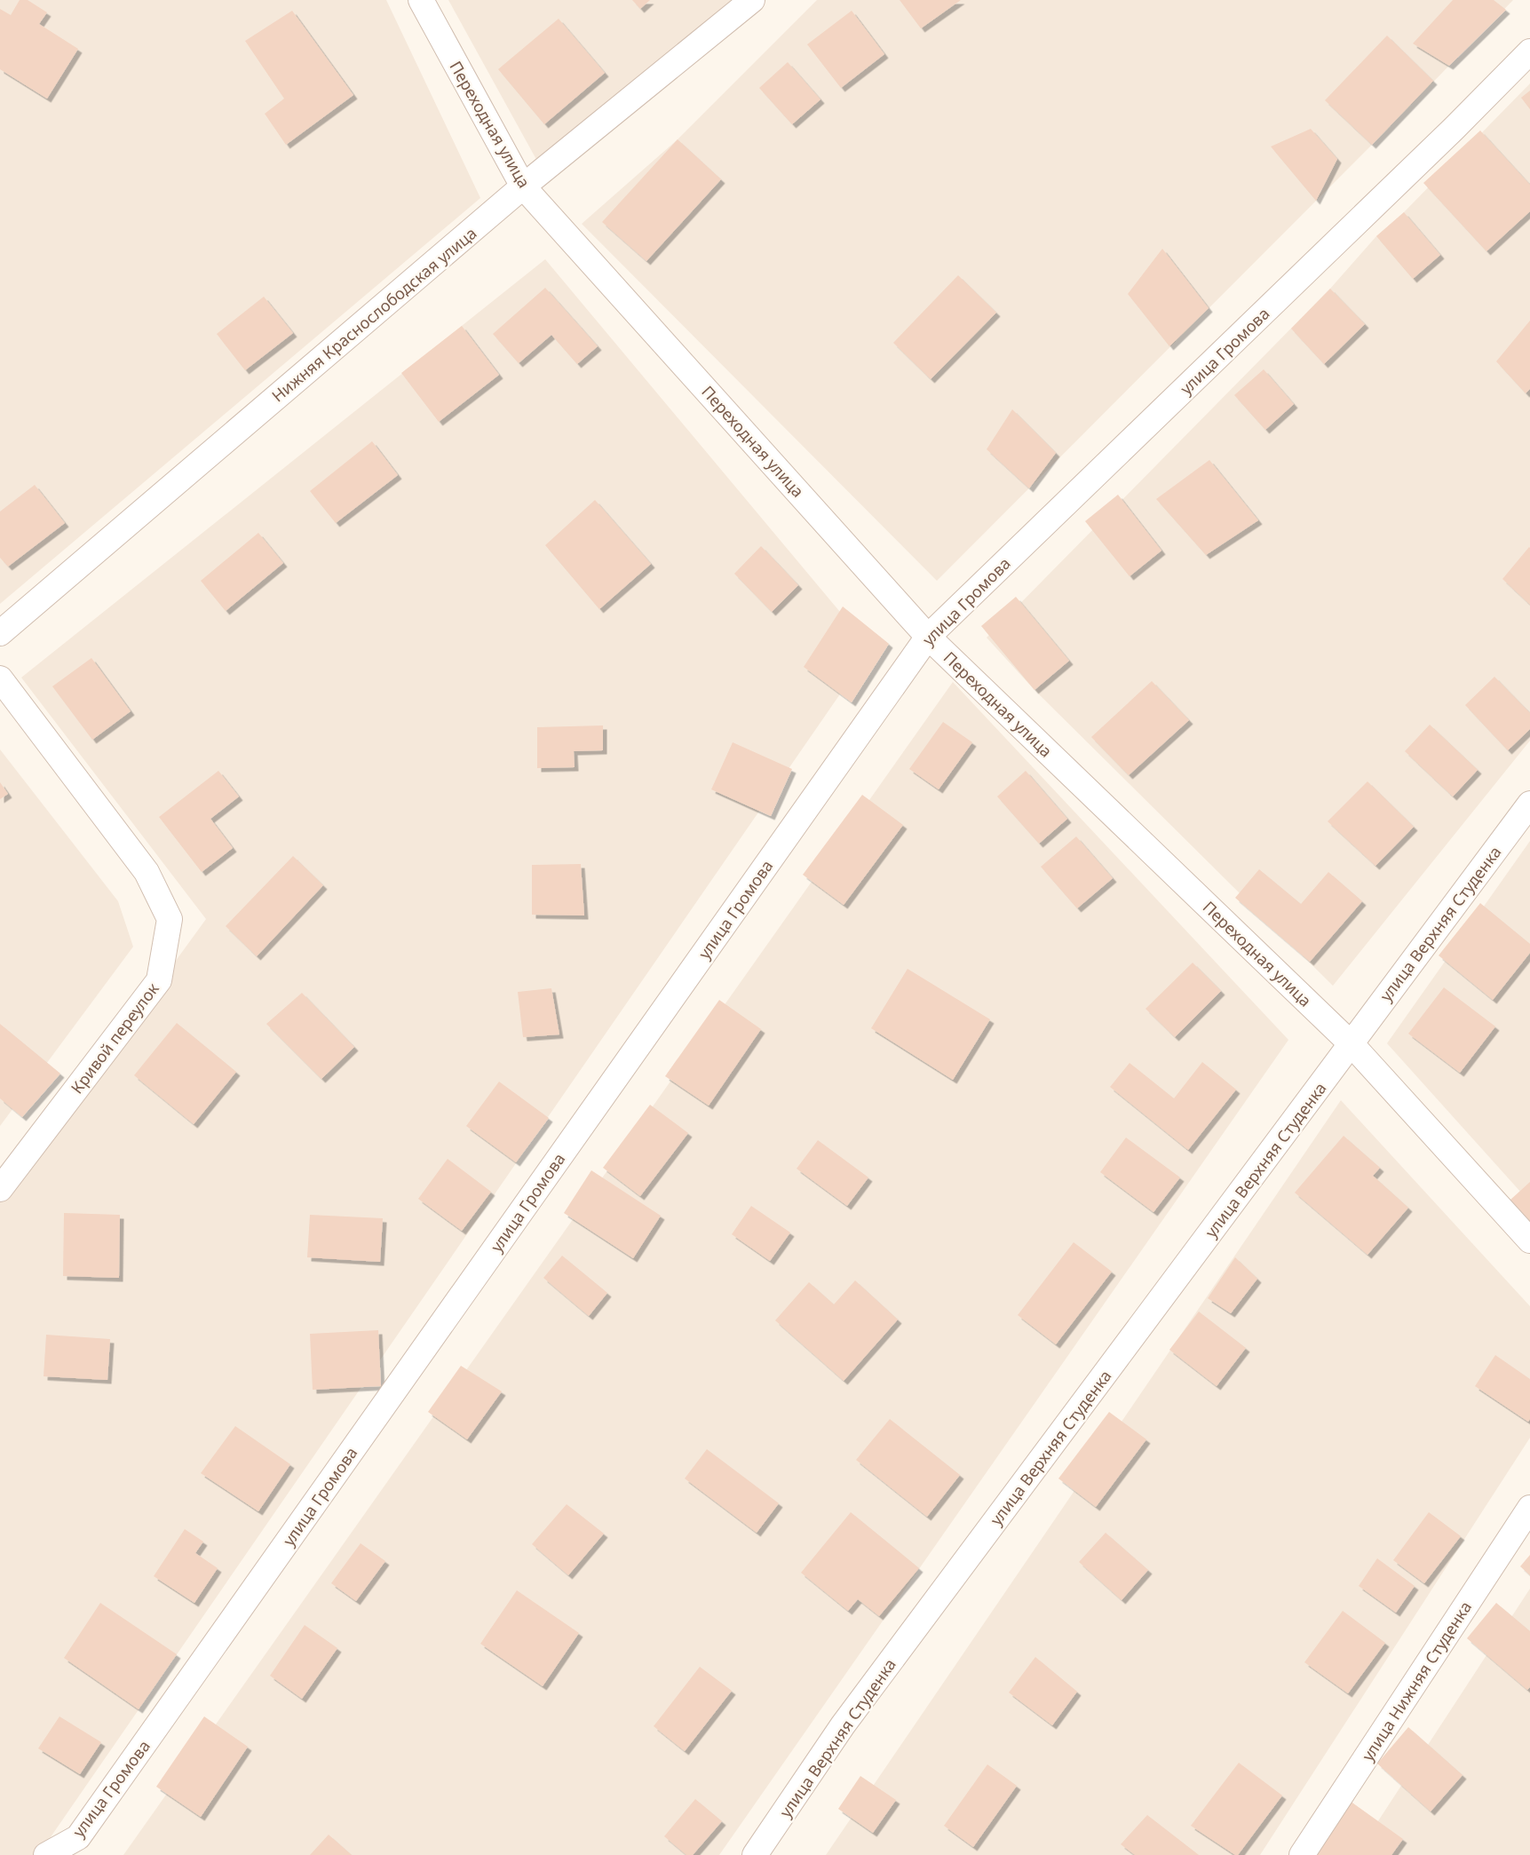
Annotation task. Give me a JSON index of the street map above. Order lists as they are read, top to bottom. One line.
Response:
{"streets":{"street":["Переходная улица","Нижняя Краснослободская улица","улица Громова","улица Верхняя Студенка","Кривой переулок","улица Верхняя Cтуденка","улица Нижняя Cтуденкa"]},"crossings":[["Переходная улица","Нижняя Краснослободская улица"],["Переходная улица","улица Громова"],["Переходная улица","улица Верхняя Студенка"],["Переходная улица","улица Верхняя Cтуденка"],["улица Верхняя Студенка","улица Верхняя Cтуденка"]]}
